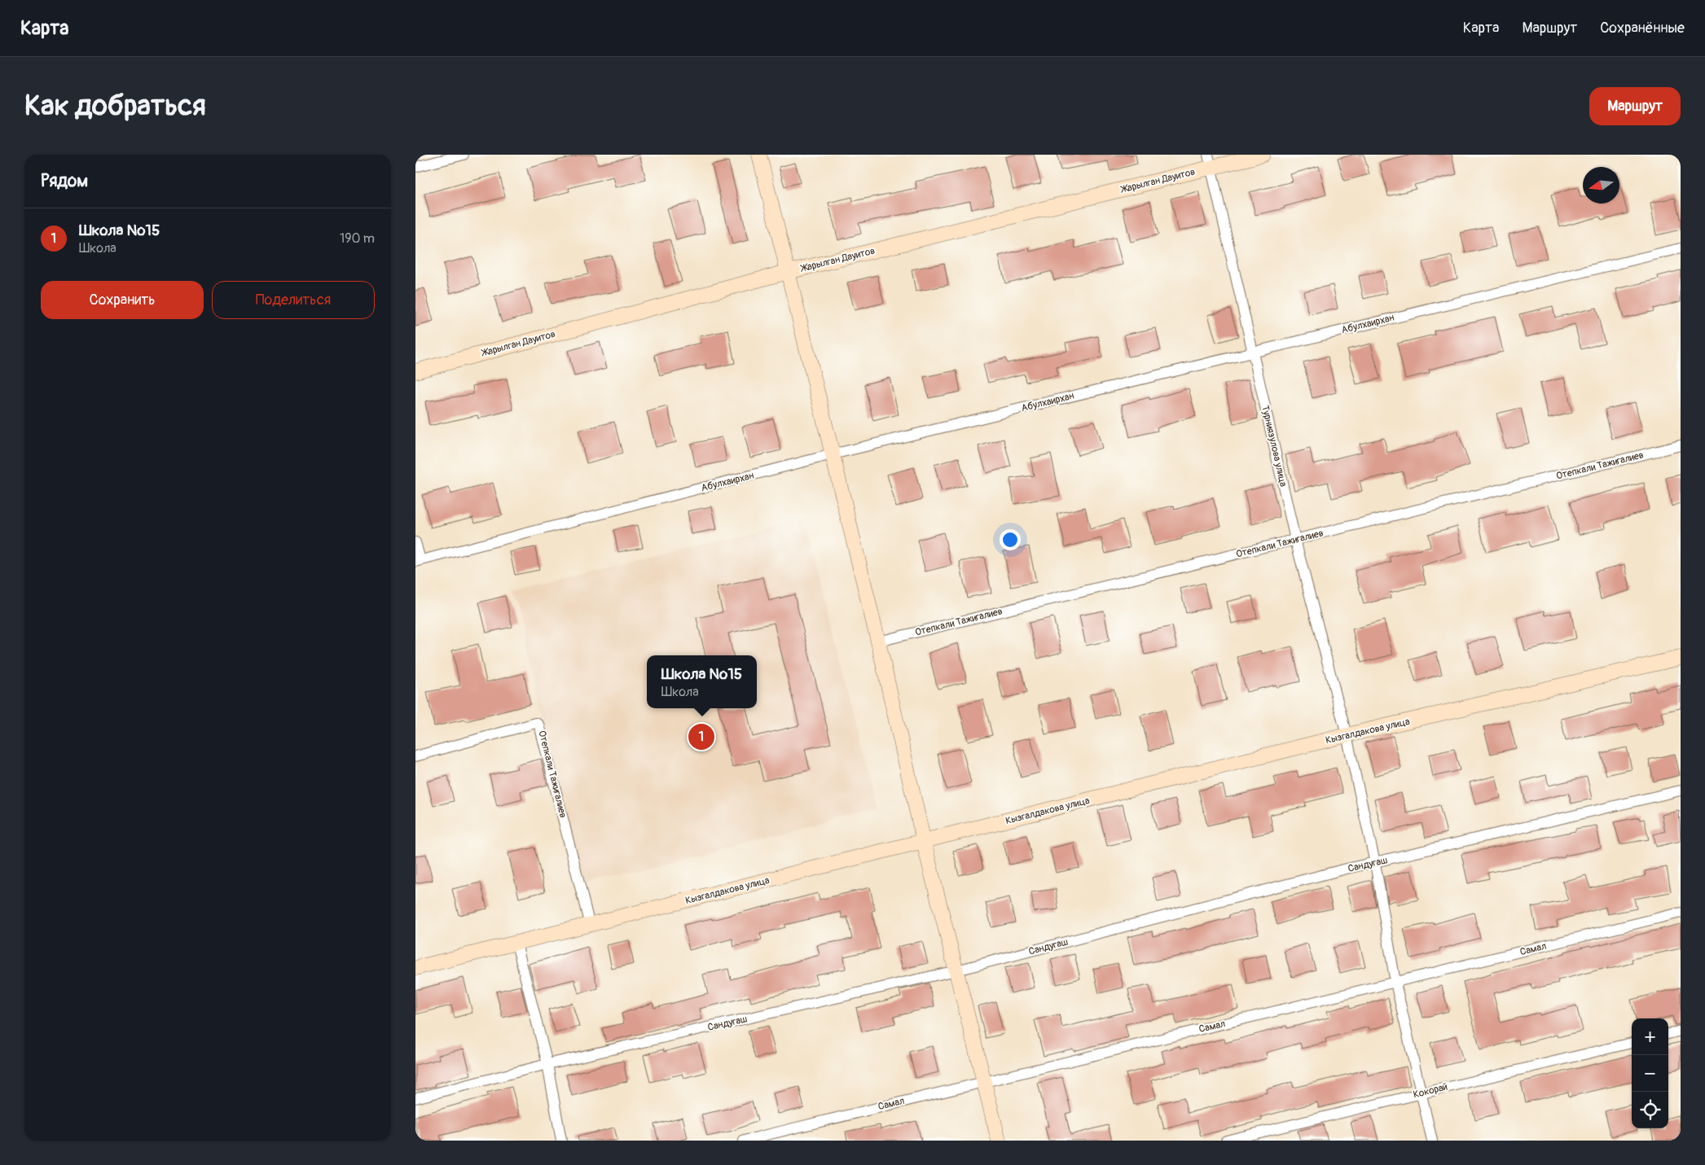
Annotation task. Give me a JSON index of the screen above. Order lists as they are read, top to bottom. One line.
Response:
{"streets":{"street":["Жарылган Дауитов","Абулхаирхан","Турниязулова улица","Отепкали Тажигалиев","Кызгалдакова улица","Сандугаш","Самал","Кокорай"]},"crossings":[["Жарылган Дауитов","Турниязулова улица"],["Абулхаирхан","Турниязулова улица"],["Турниязулова улица","Отепкали Тажигалиев"],["Турниязулова улица","Кызгалдакова улица"],["Турниязулова улица","Сандугаш"],["Турниязулова улица","Самал"],["Турниязулова улица","Кокорай"],["Отепкали Тажигалиев","Кызгалдакова улица"]],"north":"left","page":{"header":"Карта","nav":["Карта","Маршрут","Сохранённые"],"buttons":["Маршрут",["Сохранить","Поделиться"]],"title":"Как добраться","heading":"Рядом","list":[{"mark":"1","name":"Школа №15","note":"Школа","value":"190 m"}],"popup":["Школа №15","Школа"],"pins":"1","map_buttons":["+","−"]}}
